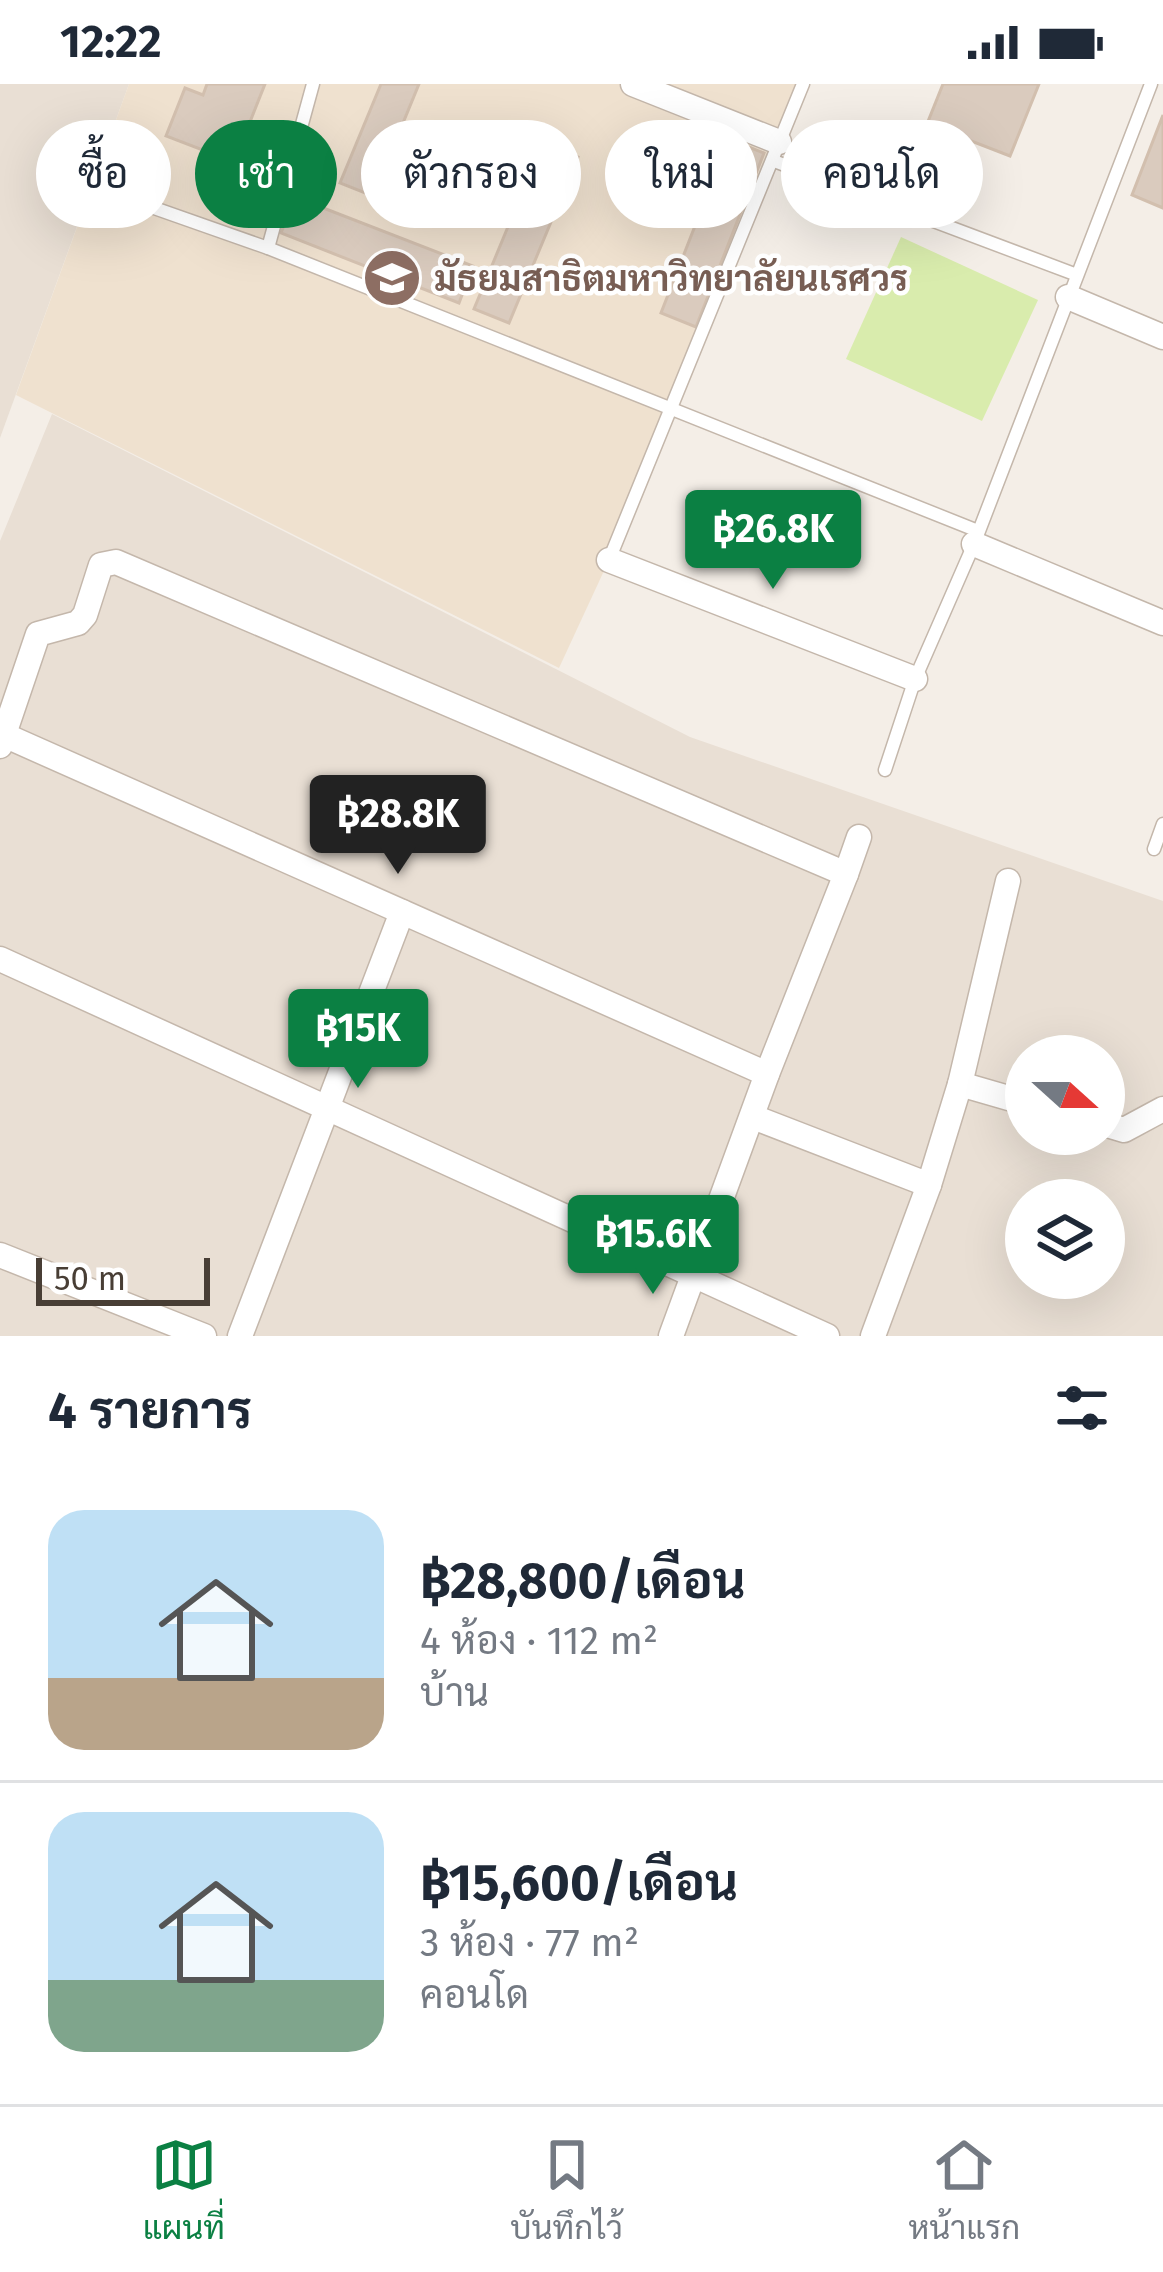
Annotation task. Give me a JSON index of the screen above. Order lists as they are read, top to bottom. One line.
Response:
{"places":{"school or university":["มัธยมสาธิตมหาวิทยาลัยนเรศวร"]},"scale_bar":"50 m","north":"right","page":{"status":"12:22","chip":["ซื้อ","เช่า","ตัวกรอง","ใหม่","คอนโด"],"price":["฿26.8K","฿28.8K","฿15K","฿15.6K"],"scale":"50 m","heading":"4 รายการ","list":[{"name":"฿28,800/เดือน","note":"4 ห้อง · 112 m² · บ้าน"},{"name":"฿15,600/เดือน","note":"3 ห้อง · 77 m² · คอนโด"}],"tabs":["แผนที่","บันทึกไว้","หน้าแรก"]}}
